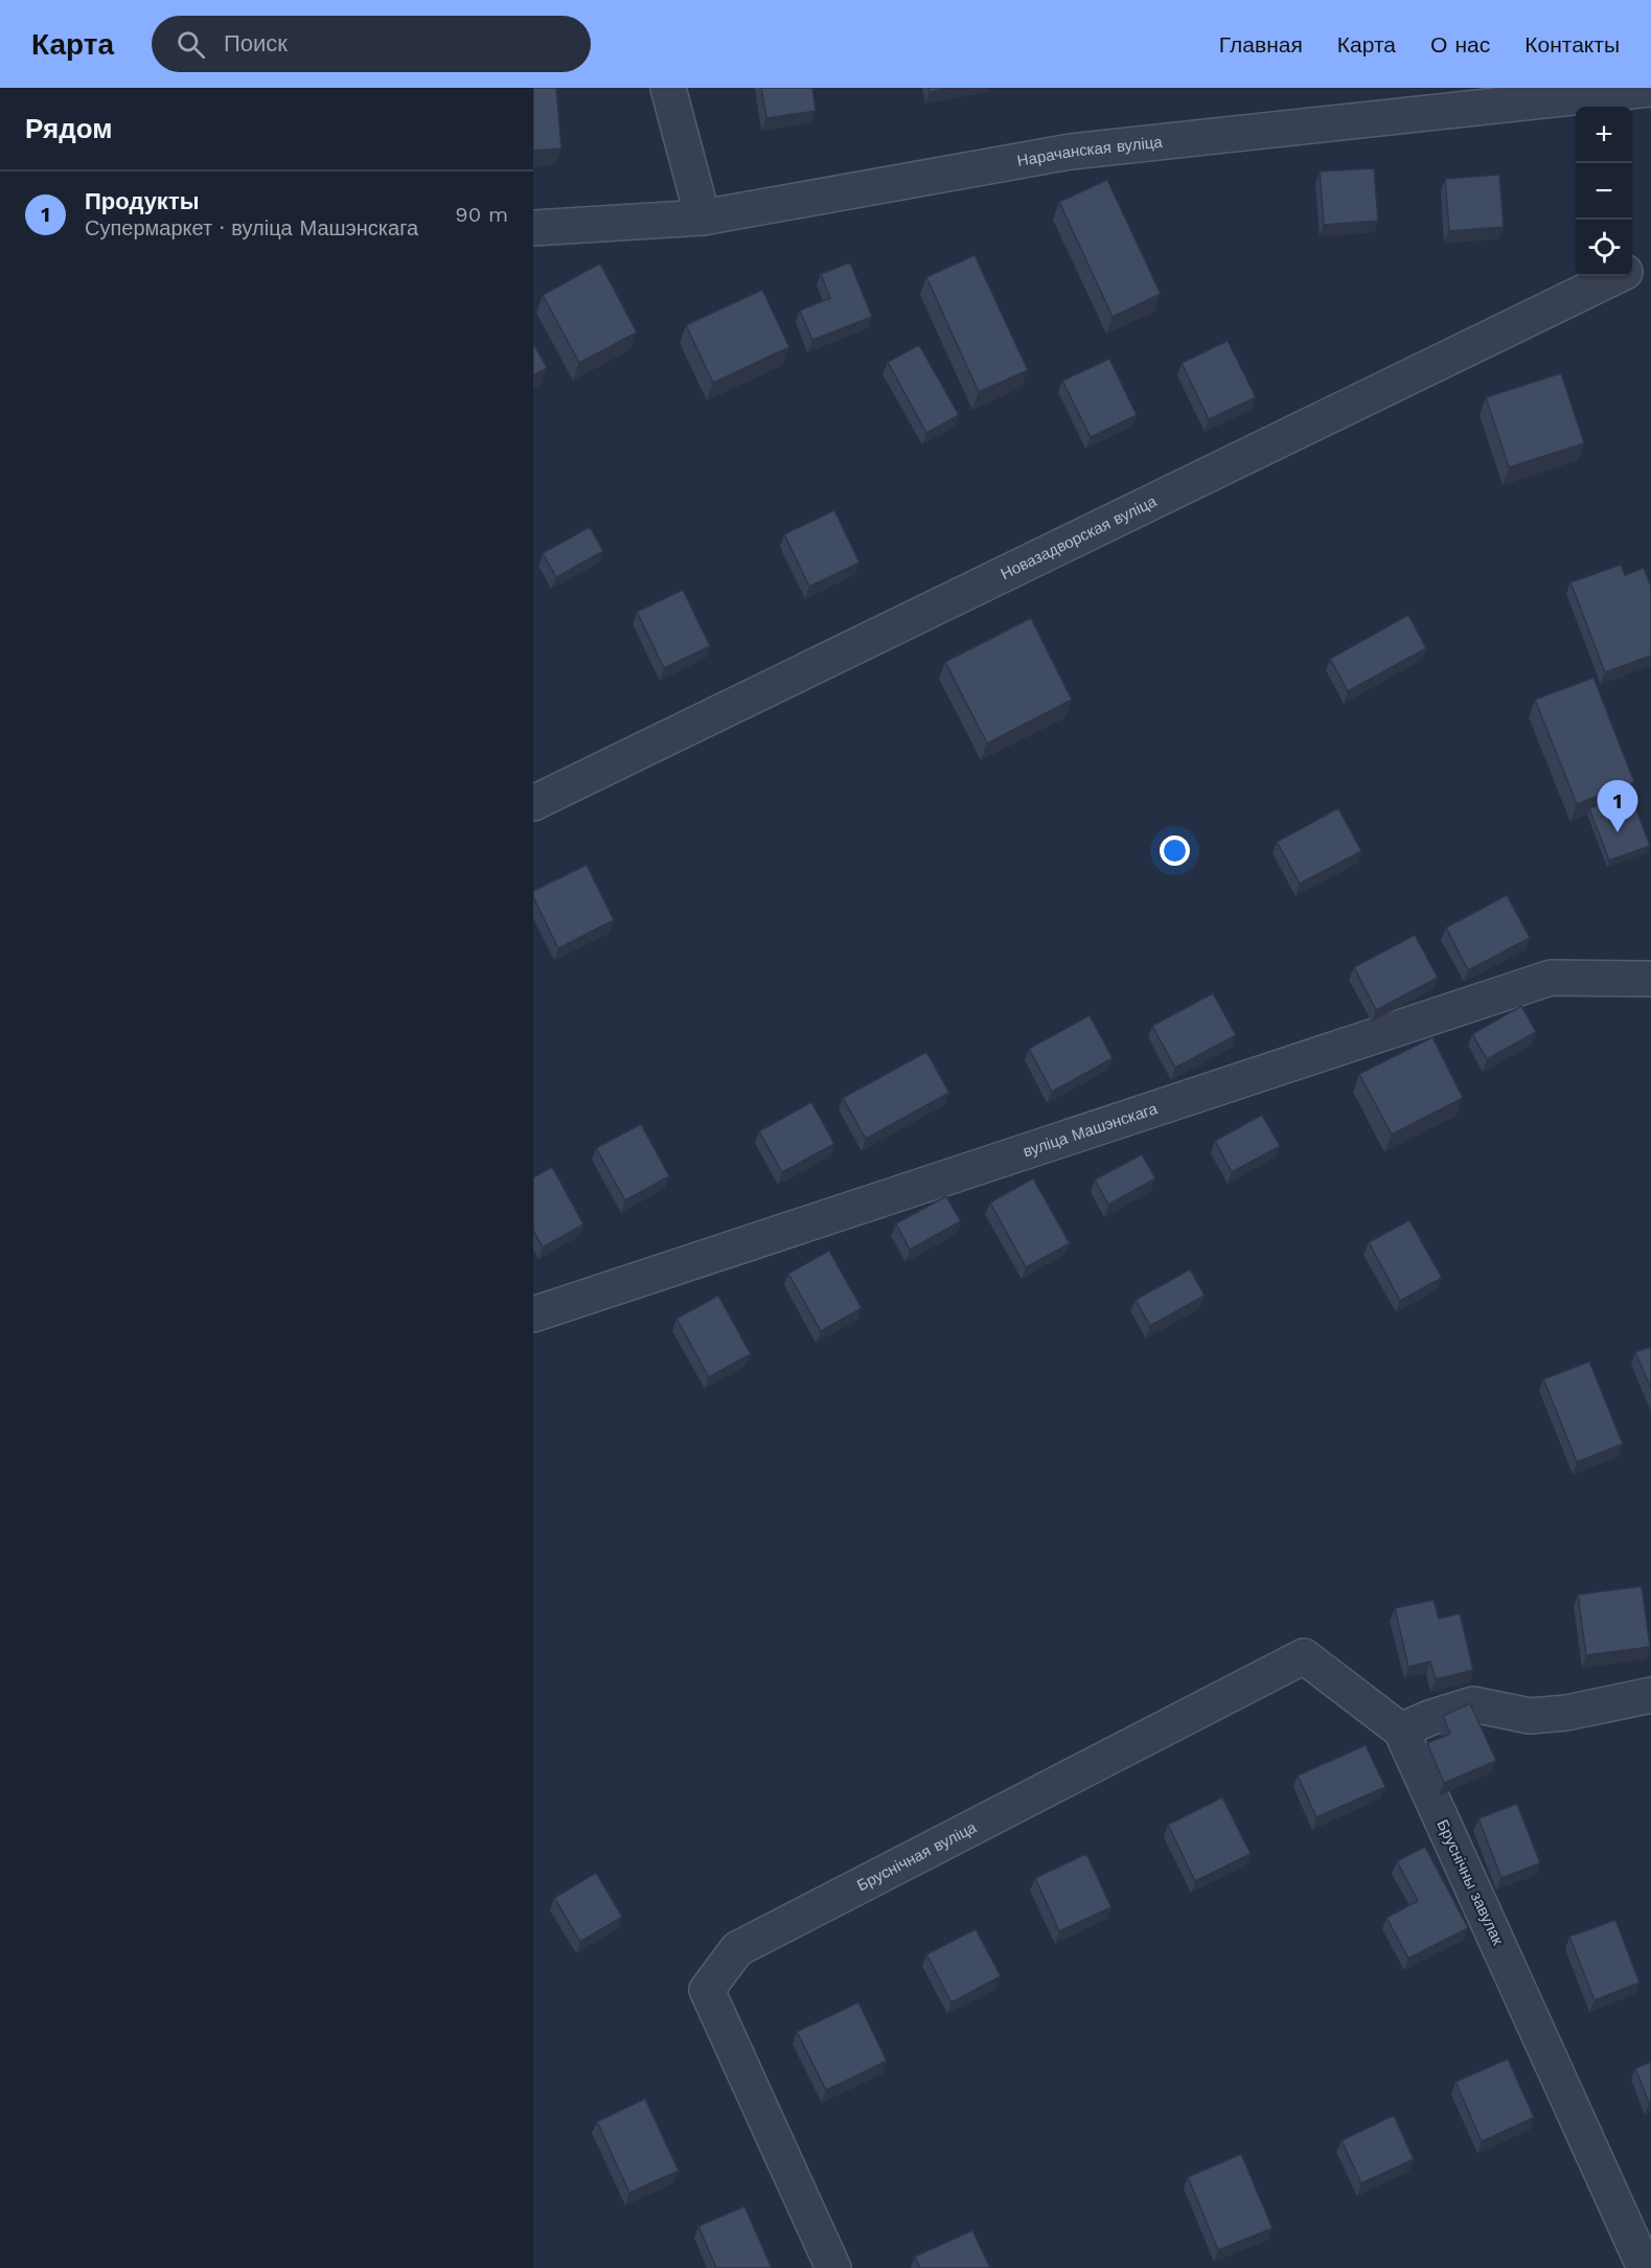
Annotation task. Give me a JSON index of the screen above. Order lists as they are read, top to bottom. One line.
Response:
{"streets":{"street":["Нарачанская вуліца","Новазадворская вуліца","вуліца Машэнскага","Бруснічная вуліца","Бруснічны завулак"]},"crossings":[["Бруснічная вуліца","Бруснічны завулак"]],"page":{"header":"Карта","search":"Поиск","nav":["Главная","Карта","О нас","Контакты"],"heading":"Рядом","map_buttons":["+","−"],"list":[{"mark":"1","name":"Продукты","note":"Супермаркет · вуліца Машэнскага","value":"90 m"}],"pins":"1"}}
